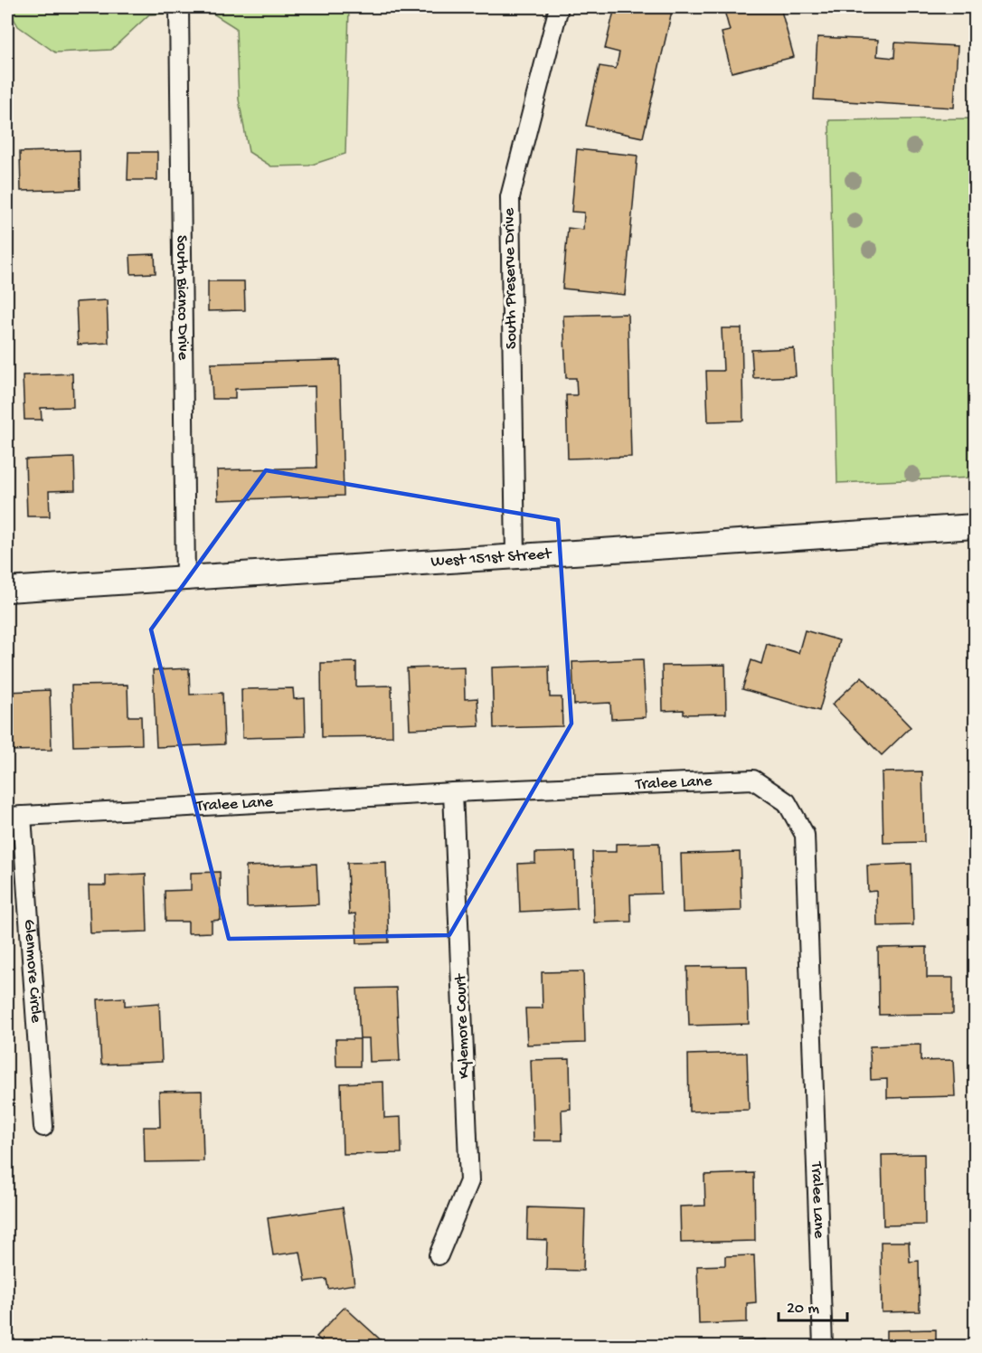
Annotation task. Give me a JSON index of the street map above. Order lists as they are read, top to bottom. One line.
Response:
{"streets":{"street":["South Preserve Drive","South Bianco Drive","West 151st Street","Tralee Lane","Glenmore Circle","Kylemore Court"]},"crossings":[["South Preserve Drive","West 151st Street"],["South Bianco Drive","West 151st Street"],["Tralee Lane","Glenmore Circle"],["Tralee Lane","Kylemore Court"]],"scale_bar":"20 m"}
